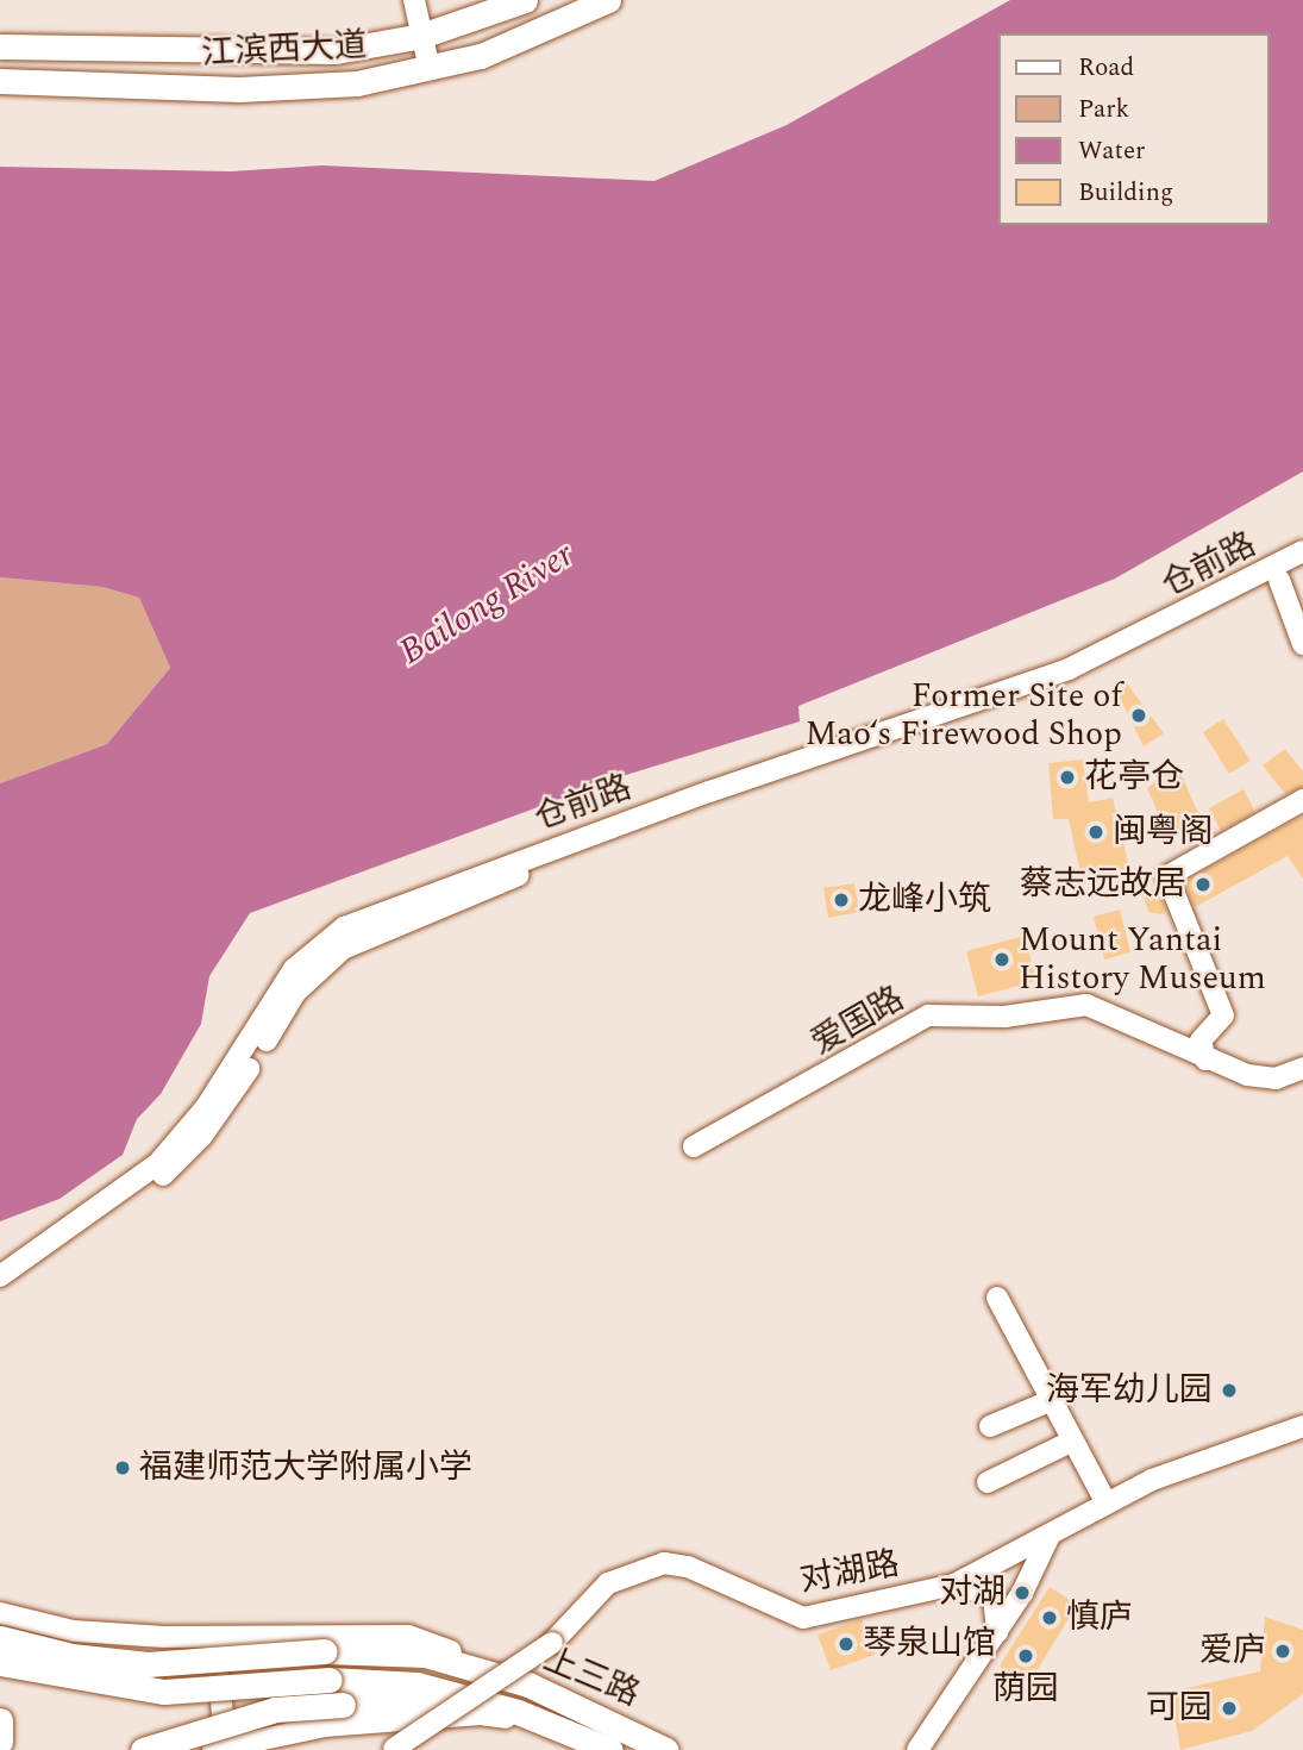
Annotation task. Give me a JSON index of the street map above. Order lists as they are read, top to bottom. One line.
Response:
{"streets":{"main road":["江滨西大道","上三路"],"street":["仓前路","爱国路","对湖路"]},"water":["Bailong River"],"places":["Former Site of Mao‘s Firewood Shop","花亭仓","闽粤阁","蔡志远故居","龙峰小筑","Mount Yantai History Museum","海军幼儿园","福建师范大学附属小学","对湖","慎庐","琴泉山馆","爱庐","荫园","可园"],"legend":["Road","Park","Water","Building"]}
